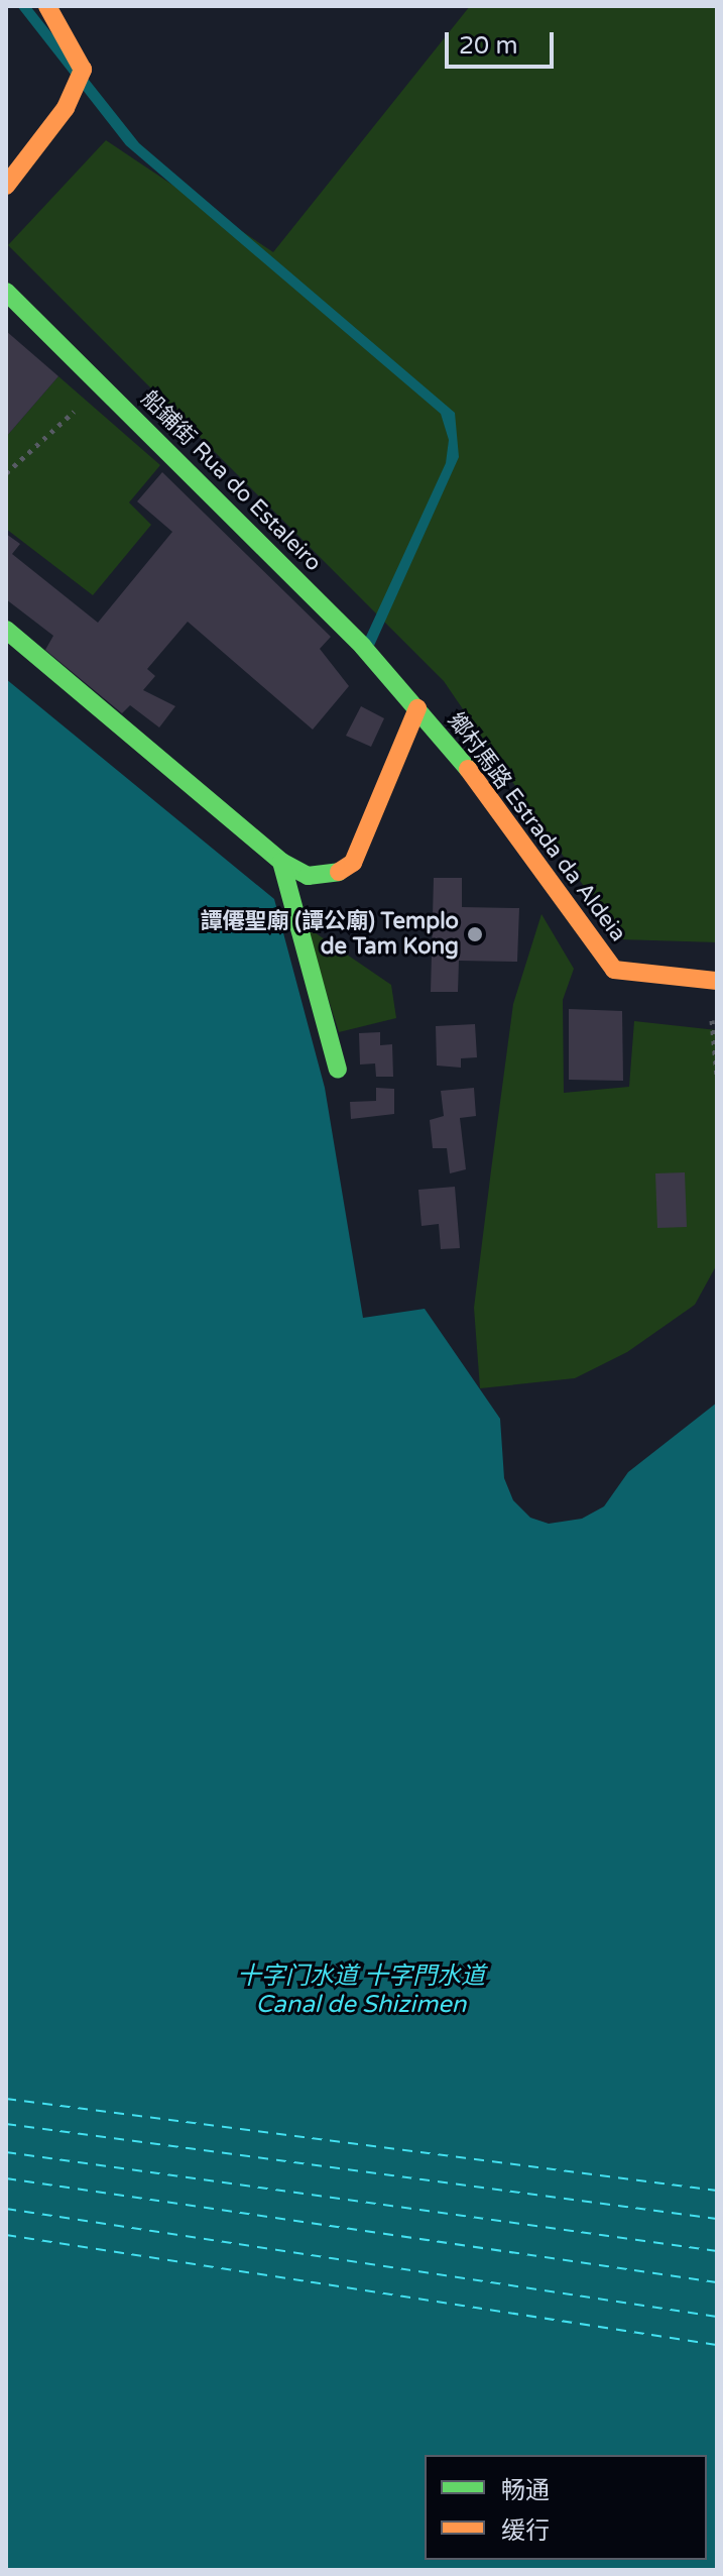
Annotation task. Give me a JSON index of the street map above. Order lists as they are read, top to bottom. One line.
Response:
{"streets":{"street":["船鋪街 Rua do Estaleiro","鄉村馬路 Estrada da Aldeia"]},"crossings":[["船鋪街 Rua do Estaleiro","鄉村馬路 Estrada da Aldeia"]],"water":["十字门水道 十字門水道 Canal de Shizimen"],"places":["譚僊聖廟 (譚公廟) Templo de Tam Kong"],"legend":["畅通","缓行"],"scale_bar":"20 m"}
